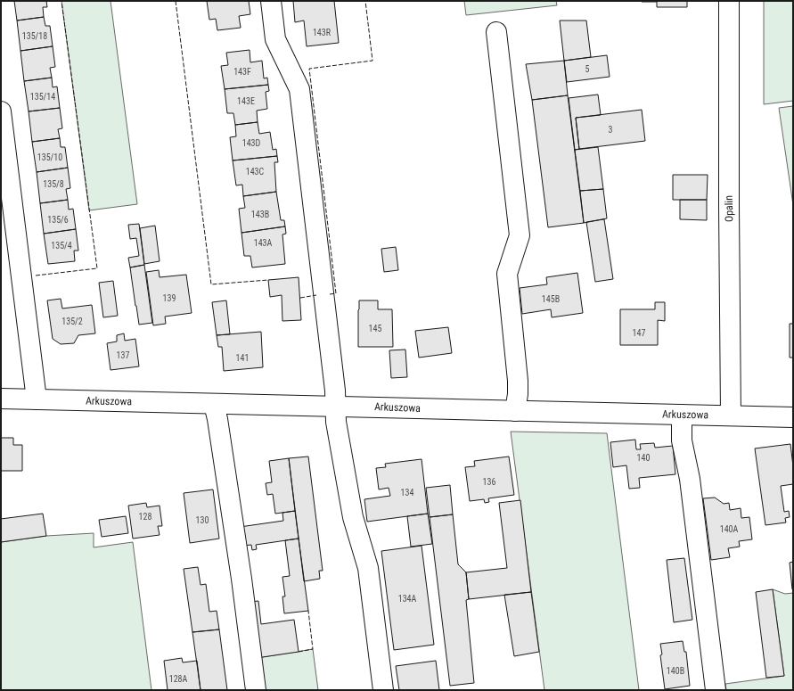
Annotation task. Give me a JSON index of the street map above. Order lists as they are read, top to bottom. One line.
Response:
{"streets":{"main road":["Opalin","Arkuszowa"]},"crossings":[["Opalin","Arkuszowa"]],"house_numbers":["143R","135/18","5","143F","135/14","143E","3","143D","135/10","143C","135/8","143B","135/6","143A","135/4","139","145B","135/2","145","147","137","141","140","136","134","128","130","140A","134A","140B","128A"]}
